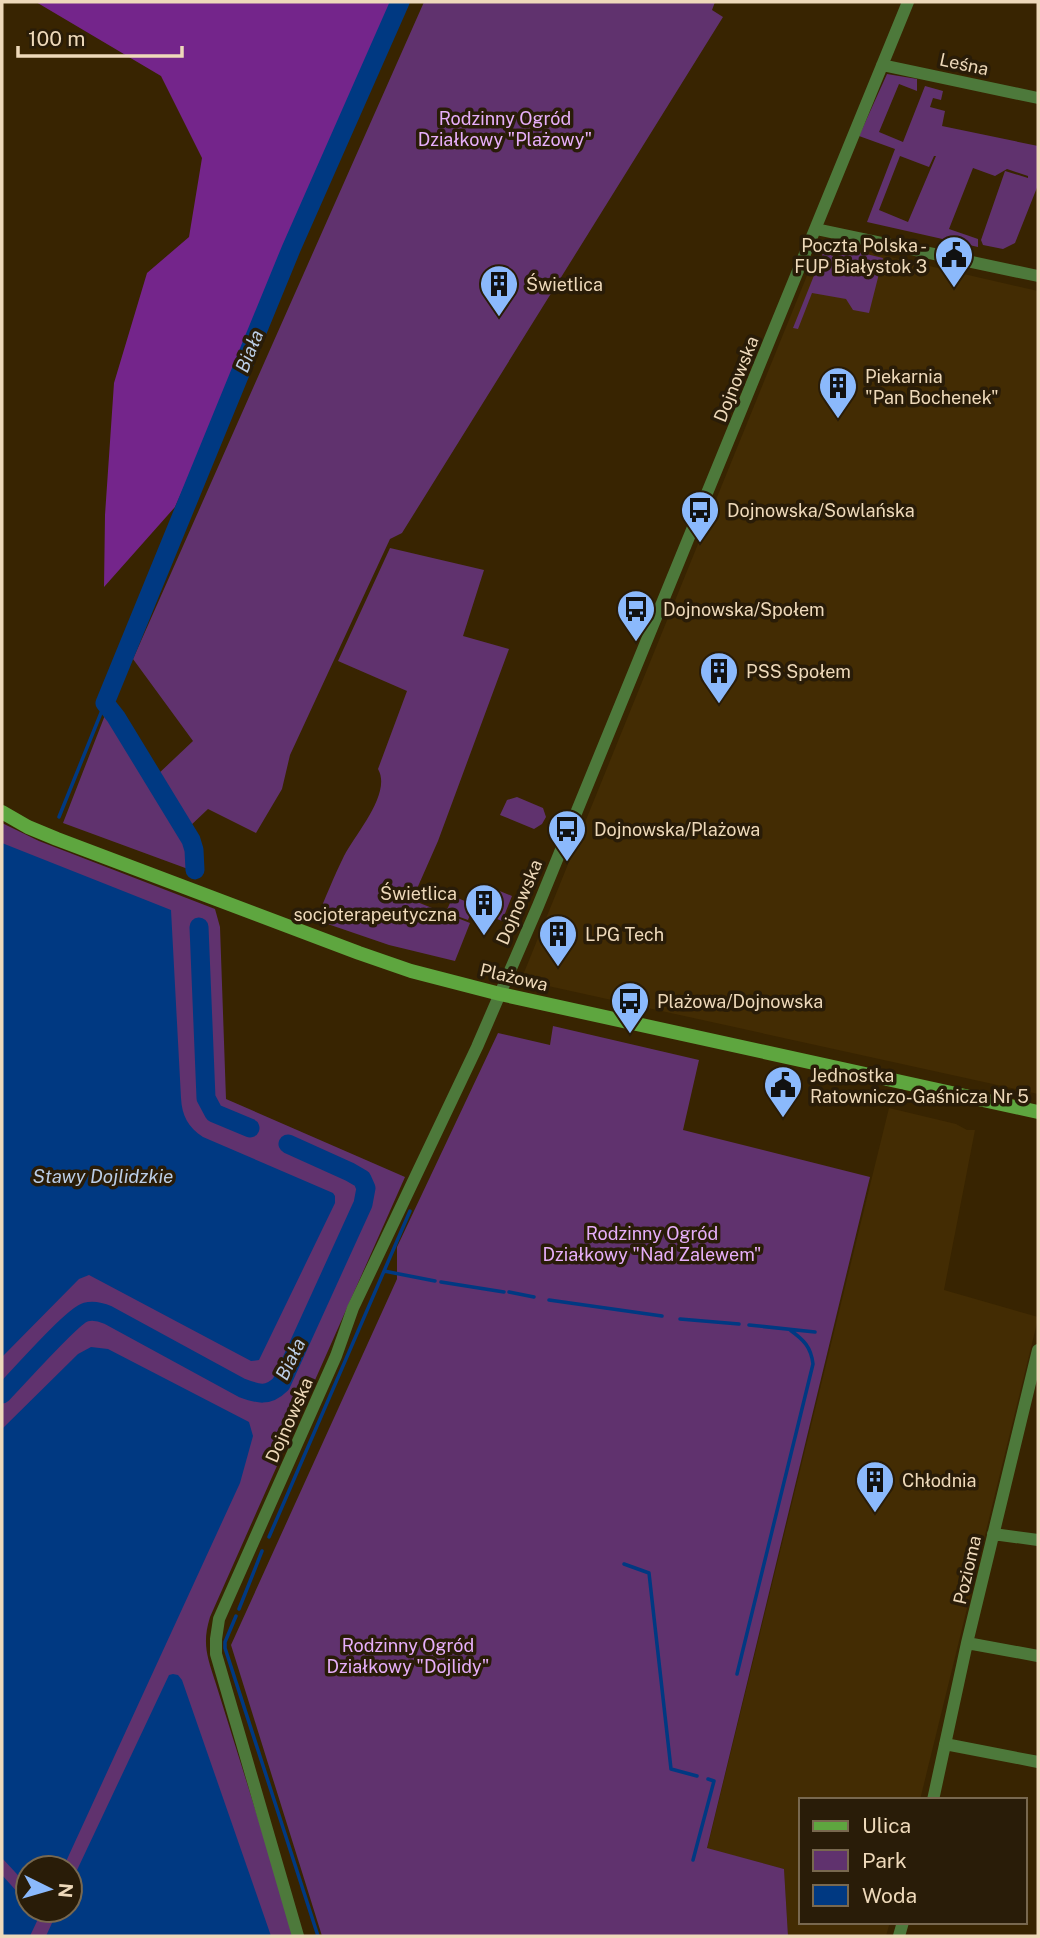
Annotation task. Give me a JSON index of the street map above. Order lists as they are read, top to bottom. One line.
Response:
{"streets":{"street":["Leśna","Dojnowska","Plażowa","Pozioma"]},"crossings":[["Leśna","Dojnowska"],["Dojnowska","Plażowa"]],"water":["Biała","Stawy Dojlidzkie"],"parks":["Rodzinny Ogród Działkowy \"Plażowy\"","Rodzinny Ogród Działkowy \"Nad Zalewem\"","Rodzinny Ogród Działkowy \"Dojlidy\""],"places":{"public building":["Poczta Polska - FUP Białystok 3","Jednostka Ratowniczo-Gaśnicza Nr 5"],"building":["Świetlica","Piekarnia \"Pan Bochenek\"","PSS Społem","Świetlica socjoterapeutyczna","LPG Tech","Chłodnia"],"bus stop":["Dojnowska/Sowlańska","Dojnowska/Społem","Dojnowska/Plażowa","Plażowa/Dojnowska"]},"legend":["Ulica","Park","Woda"],"scale_bar":"100 m","north":"right"}
